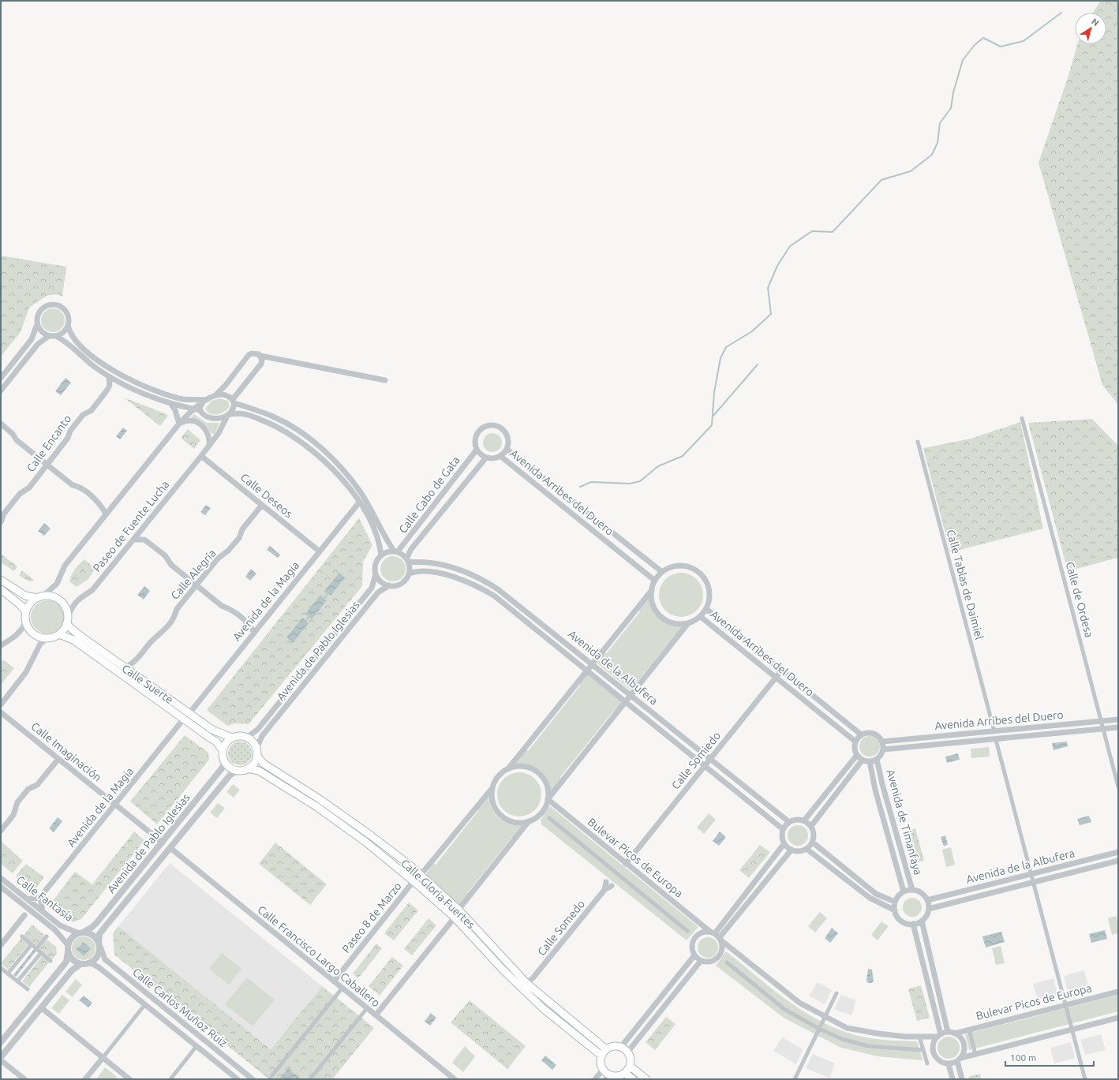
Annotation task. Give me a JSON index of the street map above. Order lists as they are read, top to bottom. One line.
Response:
{"streets":{"main road":["Calle Suerte","Calle Gloria Fuertes"],"street":["Calle Encanto","Avenida Arribes del Duero","Calle Cabo de Gata","Calle Deseos","Paseo de Fuente Lucha","Calle Alegría","Calle Tablas de Daimiel","Calle de Ordesa","Avenida de la Magia","Avenida de Pablo Iglesias","Avenida de la Albufera","Calle Imaginación","Calle Somiedo","Avenida de Timanfaya","Bulevar Picos de Europa","Calle Fantasía","Paseo 8 de Marzo","Calle Somedo","Calle Francisco Largo Caballero","Calle Carlos Muñoz Ruiz"]},"crossings":[["Avenida Arribes del Duero","Calle Cabo de Gata"],["Avenida Arribes del Duero","Calle Tablas de Daimiel"],["Avenida Arribes del Duero","Calle de Ordesa"],["Avenida Arribes del Duero","Calle Somiedo"],["Avenida Arribes del Duero","Avenida de Timanfaya"],["Calle Cabo de Gata","Avenida de Pablo Iglesias"],["Calle Cabo de Gata","Avenida de la Albufera"],["Calle Deseos","Paseo de Fuente Lucha"],["Calle Deseos","Calle Alegría"],["Calle Deseos","Avenida de la Magia"],["Paseo de Fuente Lucha","Calle Suerte"],["Calle Alegría","Calle Suerte"],["Avenida de la Magia","Calle Suerte"],["Avenida de la Magia","Calle Imaginación"],["Avenida de Pablo Iglesias","Avenida de la Albufera"],["Avenida de Pablo Iglesias","Calle Suerte"],["Avenida de Pablo Iglesias","Calle Imaginación"],["Avenida de Pablo Iglesias","Calle Gloria Fuertes"],["Avenida de Pablo Iglesias","Calle Fantasía"],["Avenida de Pablo Iglesias","Calle Francisco Largo Caballero"],["Avenida de Pablo Iglesias","Calle Carlos Muñoz Ruiz"],["Avenida de la Albufera","Calle Somiedo"],["Avenida de la Albufera","Avenida de Timanfaya"],["Calle Suerte","Calle Gloria Fuertes"],["Calle Somiedo","Bulevar Picos de Europa"],["Calle Gloria Fuertes","Paseo 8 de Marzo"],["Calle Gloria Fuertes","Calle Somedo"],["Calle Fantasía","Calle Carlos Muñoz Ruiz"],["Paseo 8 de Marzo","Calle Francisco Largo Caballero"]],"scale_bar":"100 m","north":"top right"}
